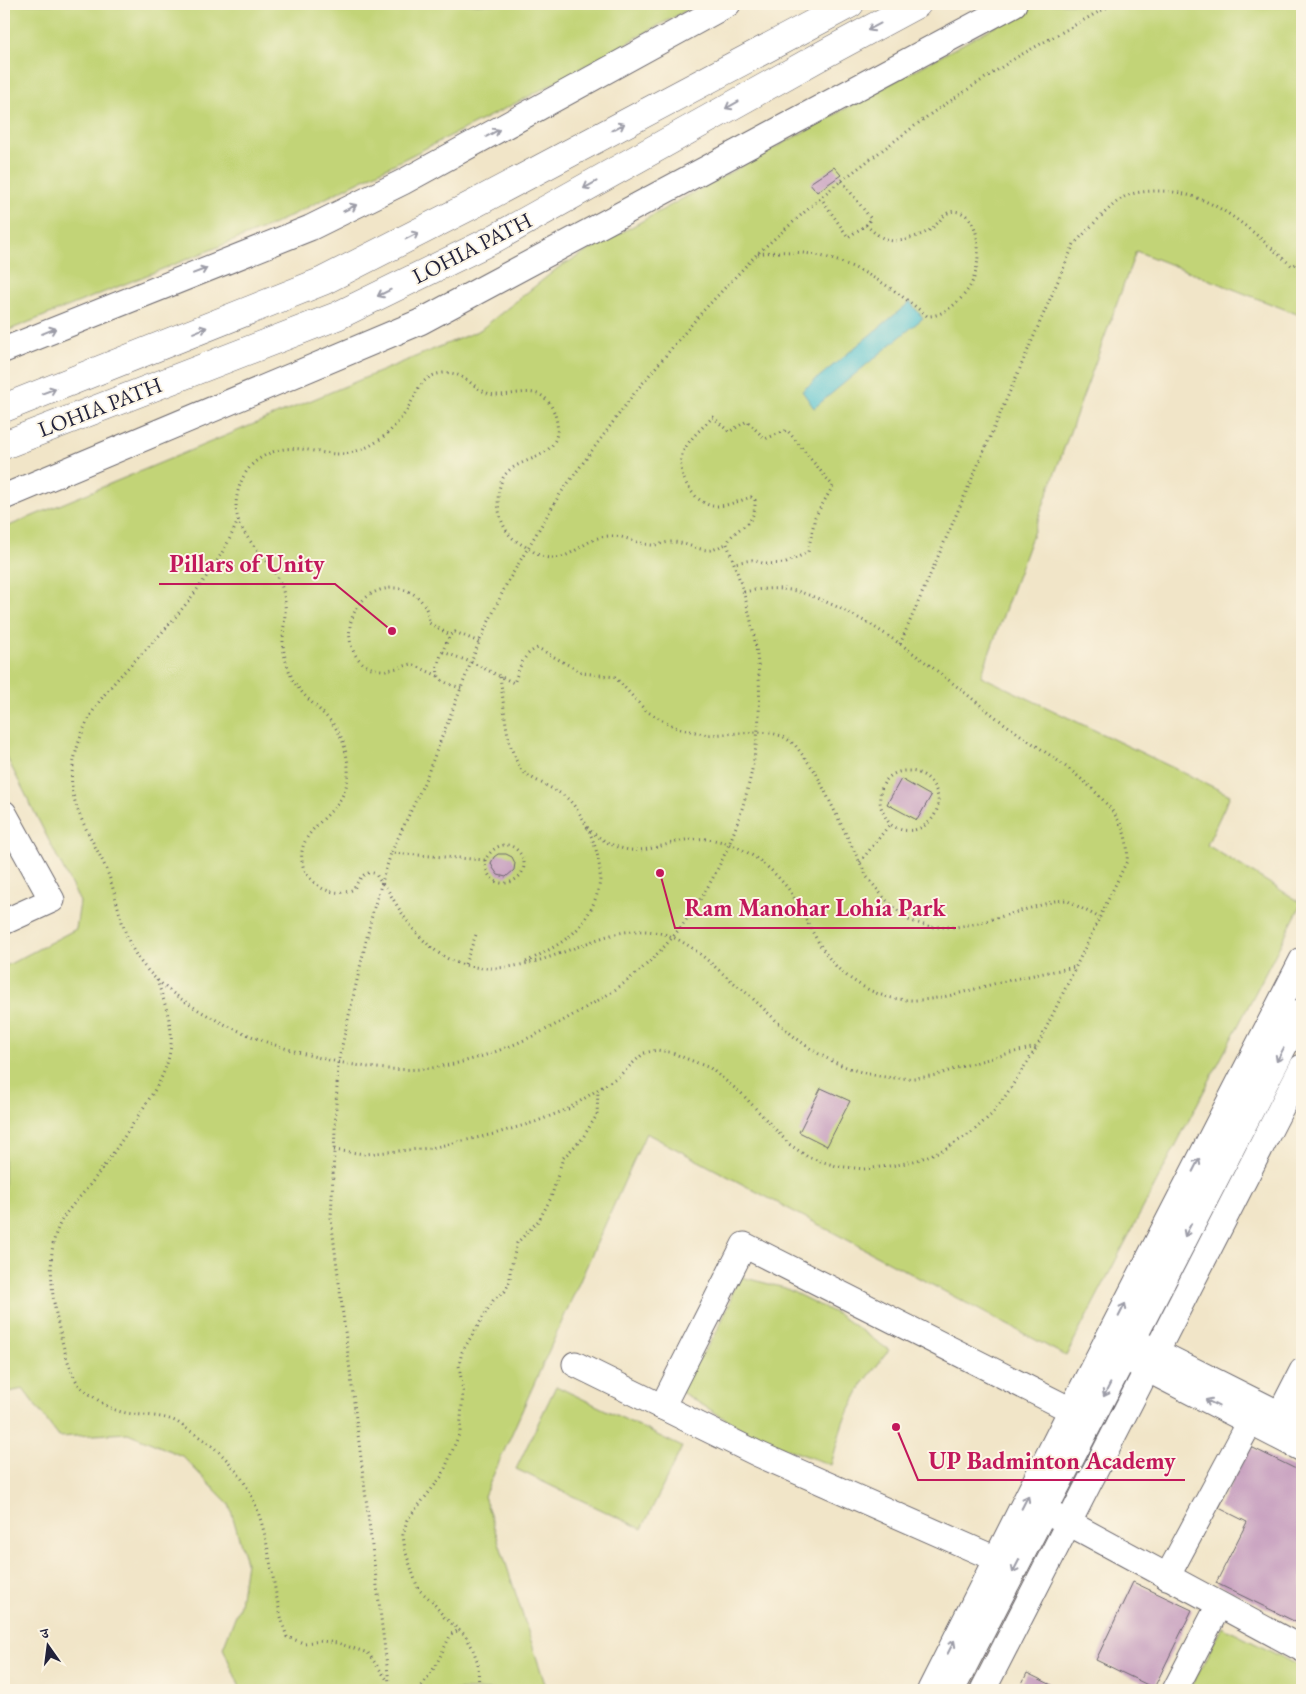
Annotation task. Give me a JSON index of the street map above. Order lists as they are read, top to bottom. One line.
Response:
{"streets":{"main road":["LOHIA PATH"]},"places":["Pillars of Unity","Ram Manohar Lohia Park","UP Badminton Academy"],"north":"top"}
